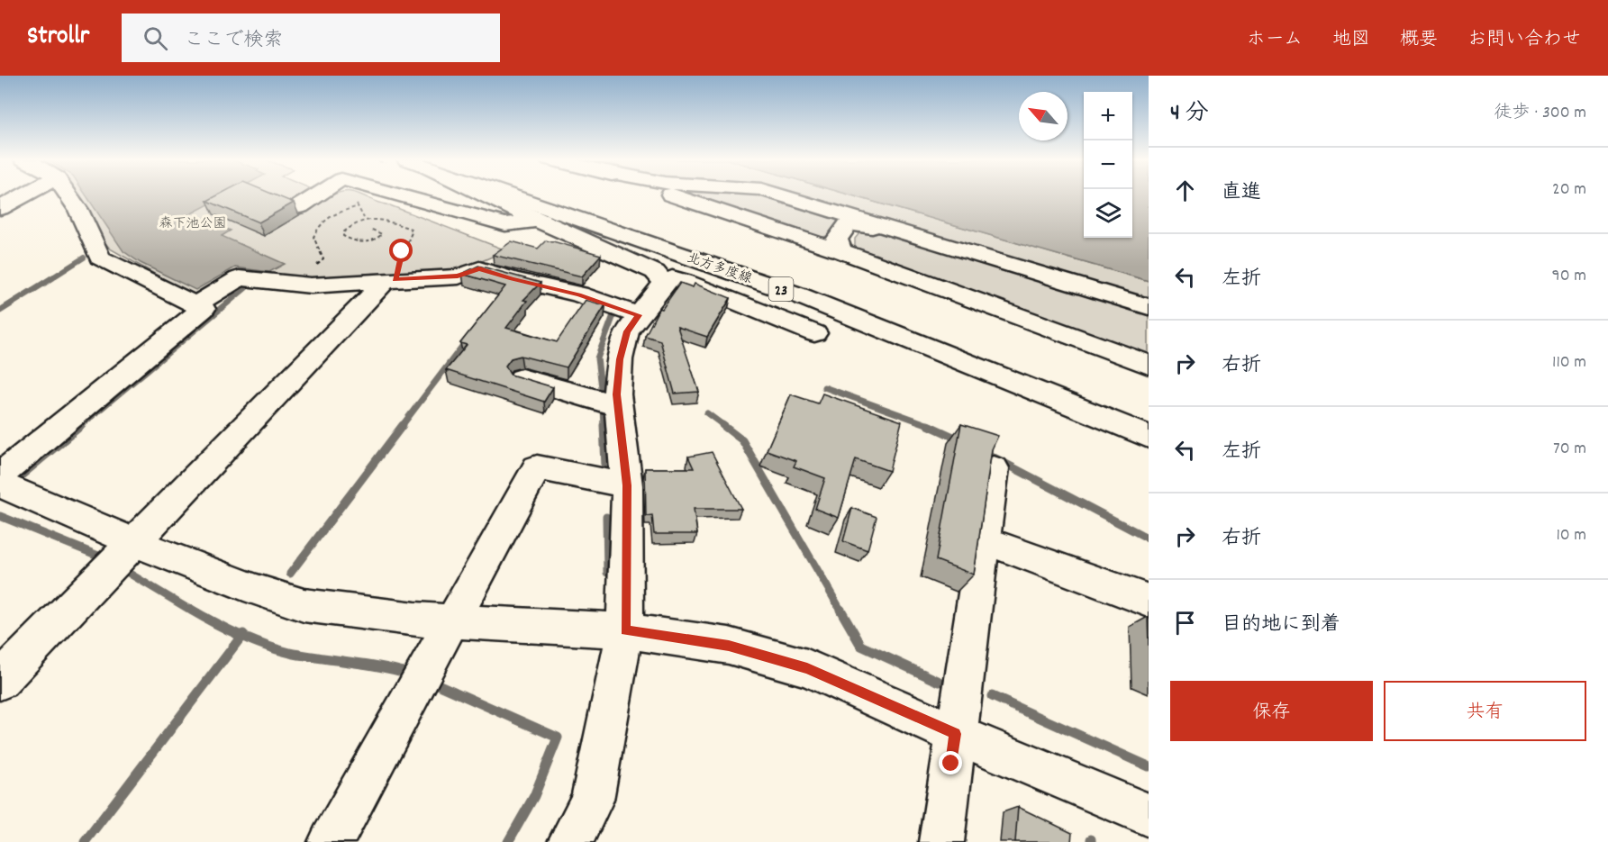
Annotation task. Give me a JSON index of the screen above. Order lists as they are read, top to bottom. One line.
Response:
{"streets":{"street":["北方多度線","23"]},"parks":["森下池公園"],"north":"top left","page":{"header":"Strollr","search":"ここで検索","nav":["ホーム","地図","概要","お問い合わせ"],"heading":["4 分","徒歩 · 300 m"],"map_buttons":["+","−"],"list":[["直進","20 m"],["左折","90 m"],["右折","110 m"],["左折","70 m"],["右折","10 m"],"目的地に到着"],"buttons":["保存","共有"]}}
